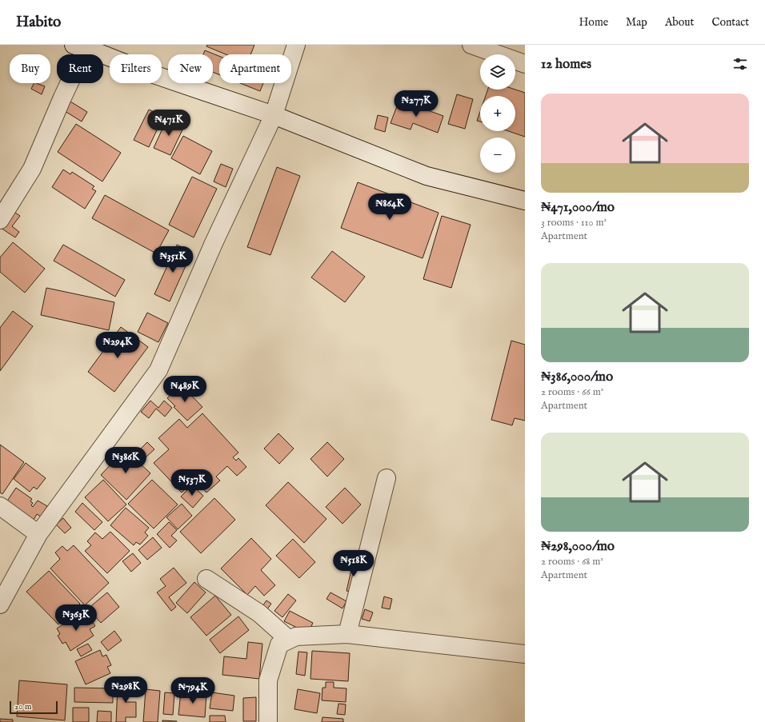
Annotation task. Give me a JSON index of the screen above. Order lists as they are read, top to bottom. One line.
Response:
{"scale_bar":"20 m","page":{"header":"Habito","nav":["Home","Map","About","Contact"],"heading":"12 homes","map_buttons":["+","−"],"chip":["Buy","Rent","Filters","New","Apartment"],"list":[{"name":"₦471,000/mo","note":"3 rooms · 110 m² · Apartment"},{"name":"₦386,000/mo","note":"2 rooms · 66 m² · Apartment"},{"name":"₦298,000/mo","note":"2 rooms · 68 m² · Apartment"}],"price":["₦277K","₦471K","₦864K","₦351K","₦294K","₦489K","₦386K","₦537K","₦518K","₦363K","₦298K","₦794K"],"scale":"20 m"}}
